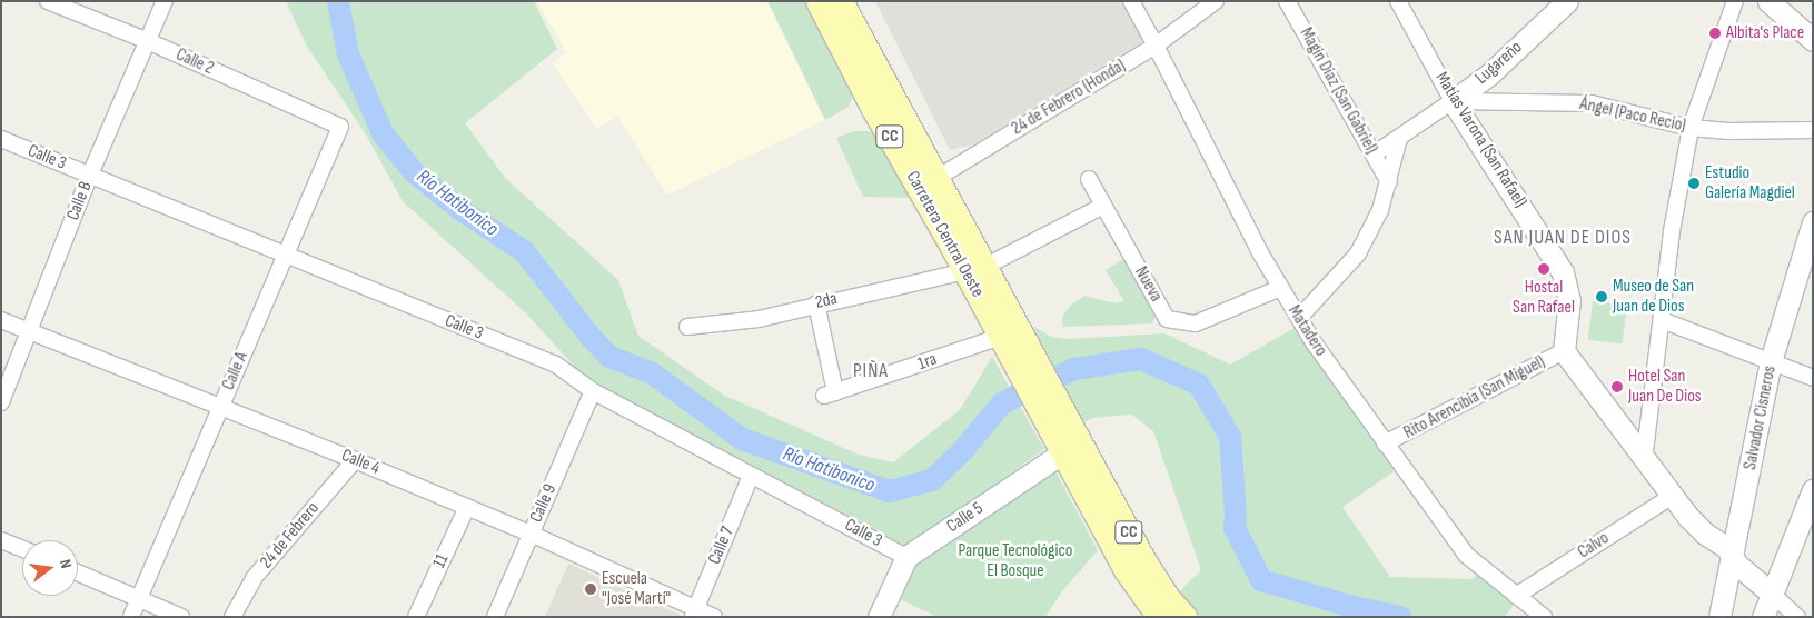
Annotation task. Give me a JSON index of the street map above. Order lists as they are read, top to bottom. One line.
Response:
{"streets":{"main road":["CC","Carretera Central Oeste"],"street":["Calle 2","Lugareño","Magín Díaz (San Gabriel)","24 de Febrero (Honda)","Ángel (Paco Recio)","Matías Varona (San Rafael)","Calle 3","Calle B","Nueva","2da","Matadero","1ra","Calle A","Rito Arencibia (San Miguel)","Salvador Cisneros","Calle 4","Calle 9","Calle 5","24 de Febrero","Calle 7","Calvo","11"]},"crossings":[["Calle 2","Calle B"],["Calle 2","Calle A"],["Lugareño","Magín Díaz (San Gabriel)"],["Lugareño","Ángel (Paco Recio)"],["Lugareño","Matías Varona (San Rafael)"],["24 de Febrero (Honda)","Carretera Central Oeste"],["24 de Febrero (Honda)","Matadero"],["Ángel (Paco Recio)","Matías Varona (San Rafael)"],["CC","Carretera Central Oeste"],["CC","Calle 5"],["Matías Varona (San Rafael)","Rito Arencibia (San Miguel)"],["Calle 3","Calle B"],["Calle 3","Calle A"],["Calle 3","Calle 9"],["Calle 3","Calle 5"],["Calle 3","Calle 7"],["Calle B","Calle 4"],["Carretera Central Oeste","2da"],["Carretera Central Oeste","1ra"],["Carretera Central Oeste","Calle 5"],["Nueva","Matadero"],["2da","1ra"],["Matadero","Rito Arencibia (San Miguel)"],["Matadero","Calvo"],["Calle A","Calle 4"],["Calle 4","Calle 9"],["Calle 4","24 de Febrero"],["Calle 4","Calle 7"],["Calle 4","11"]],"districts":["SAN JUAN DE DIOS","PIÑA"],"water":["Río Hatibonico"],"parks":["Parque Tecnológico El Bosque"],"places":["Albita's Place","Estudio Galería Magdiel","Hostal San Rafael","Museo de San Juan de Dios","Hotel San Juan De Dios","Escuela \"José Martí\""],"north":"right"}
